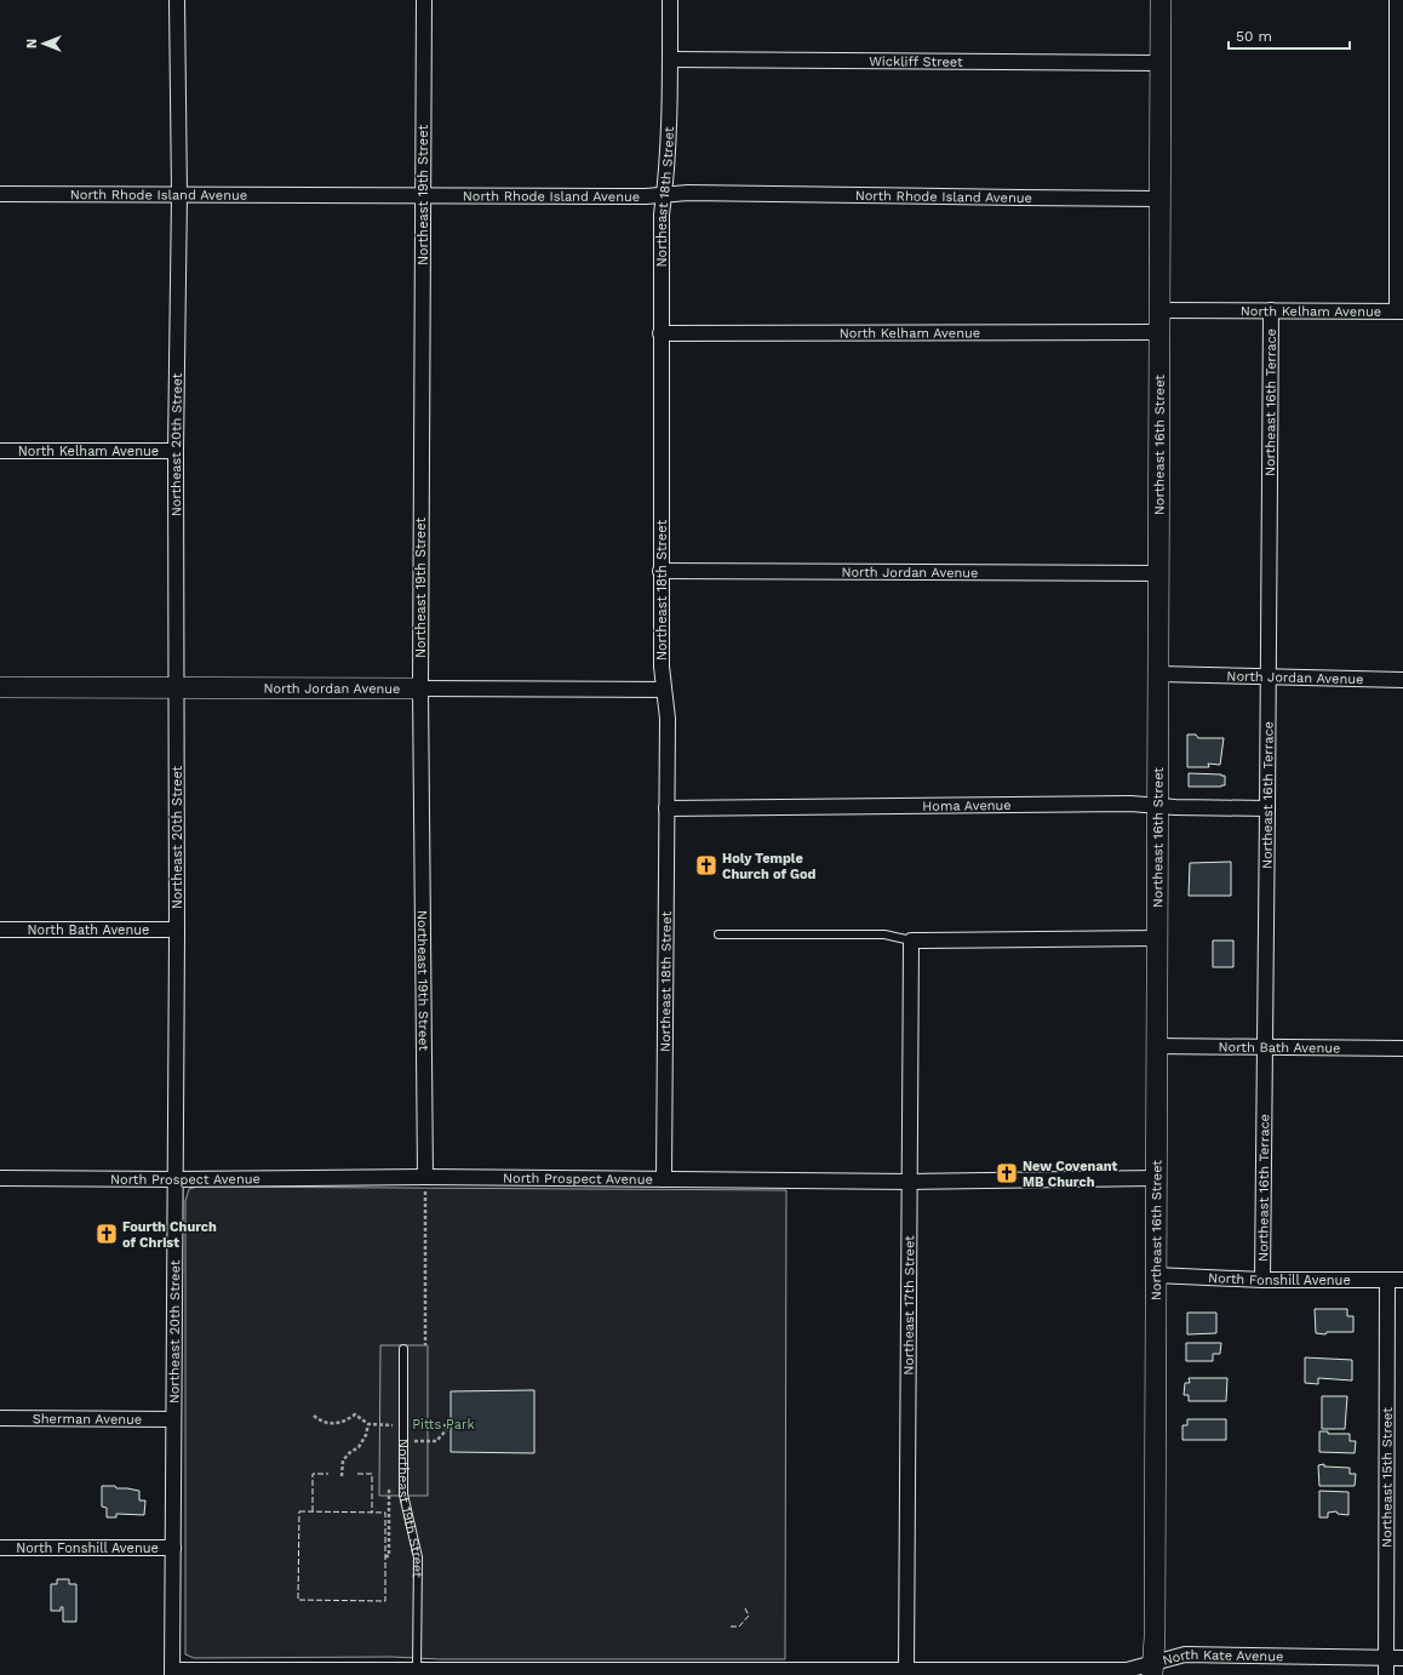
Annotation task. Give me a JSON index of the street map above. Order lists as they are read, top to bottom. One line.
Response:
{"streets":{"street":["Wickliff Street","North Rhode Island Avenue","Northeast 19th Street","Northeast 18th Street","North Kelham Avenue","Northeast 16th Terrace","Northeast 20th Street","Northeast 16th Street","North Jordan Avenue","Homa Avenue","North Bath Avenue","North Prospect Avenue","North Fonshill Avenue","Northeast 17th Street","Sherman Avenue","Northeast 15th Street","North Kate Avenue"]},"crossings":[["Wickliff Street","Northeast 18th Street"],["Wickliff Street","Northeast 16th Street"],["North Rhode Island Avenue","Northeast 19th Street"],["North Rhode Island Avenue","Northeast 18th Street"],["North Rhode Island Avenue","Northeast 20th Street"],["North Rhode Island Avenue","Northeast 16th Street"],["Northeast 19th Street","North Jordan Avenue"],["Northeast 19th Street","North Prospect Avenue"],["Northeast 19th Street","North Kate Avenue"],["Northeast 18th Street","North Kelham Avenue"],["Northeast 18th Street","North Jordan Avenue"],["Northeast 18th Street","Homa Avenue"],["Northeast 18th Street","North Prospect Avenue"],["North Kelham Avenue","Northeast 16th Terrace"],["North Kelham Avenue","Northeast 20th Street"],["North Kelham Avenue","Northeast 16th Street"],["Northeast 16th Terrace","North Jordan Avenue"],["Northeast 16th Terrace","Homa Avenue"],["Northeast 16th Terrace","North Bath Avenue"],["Northeast 16th Terrace","North Fonshill Avenue"],["Northeast 20th Street","North Jordan Avenue"],["Northeast 20th Street","North Bath Avenue"],["Northeast 20th Street","North Prospect Avenue"],["Northeast 20th Street","North Fonshill Avenue"],["Northeast 20th Street","Sherman Avenue"],["Northeast 20th Street","North Kate Avenue"],["Northeast 16th Street","North Jordan Avenue"],["Northeast 16th Street","Homa Avenue"],["Northeast 16th Street","North Bath Avenue"],["Northeast 16th Street","North Prospect Avenue"],["Northeast 16th Street","North Fonshill Avenue"],["Northeast 16th Street","North Kate Avenue"],["North Prospect Avenue","Northeast 17th Street"],["North Fonshill Avenue","Northeast 15th Street"],["Northeast 17th Street","North Kate Avenue"],["Northeast 15th Street","North Kate Avenue"]],"parks":["Pitts Park"],"places":{"church":["Holy Temple Church of God","New Covenant MB Church","Fourth Church of Christ"]},"scale_bar":"50 m","north":"left"}
